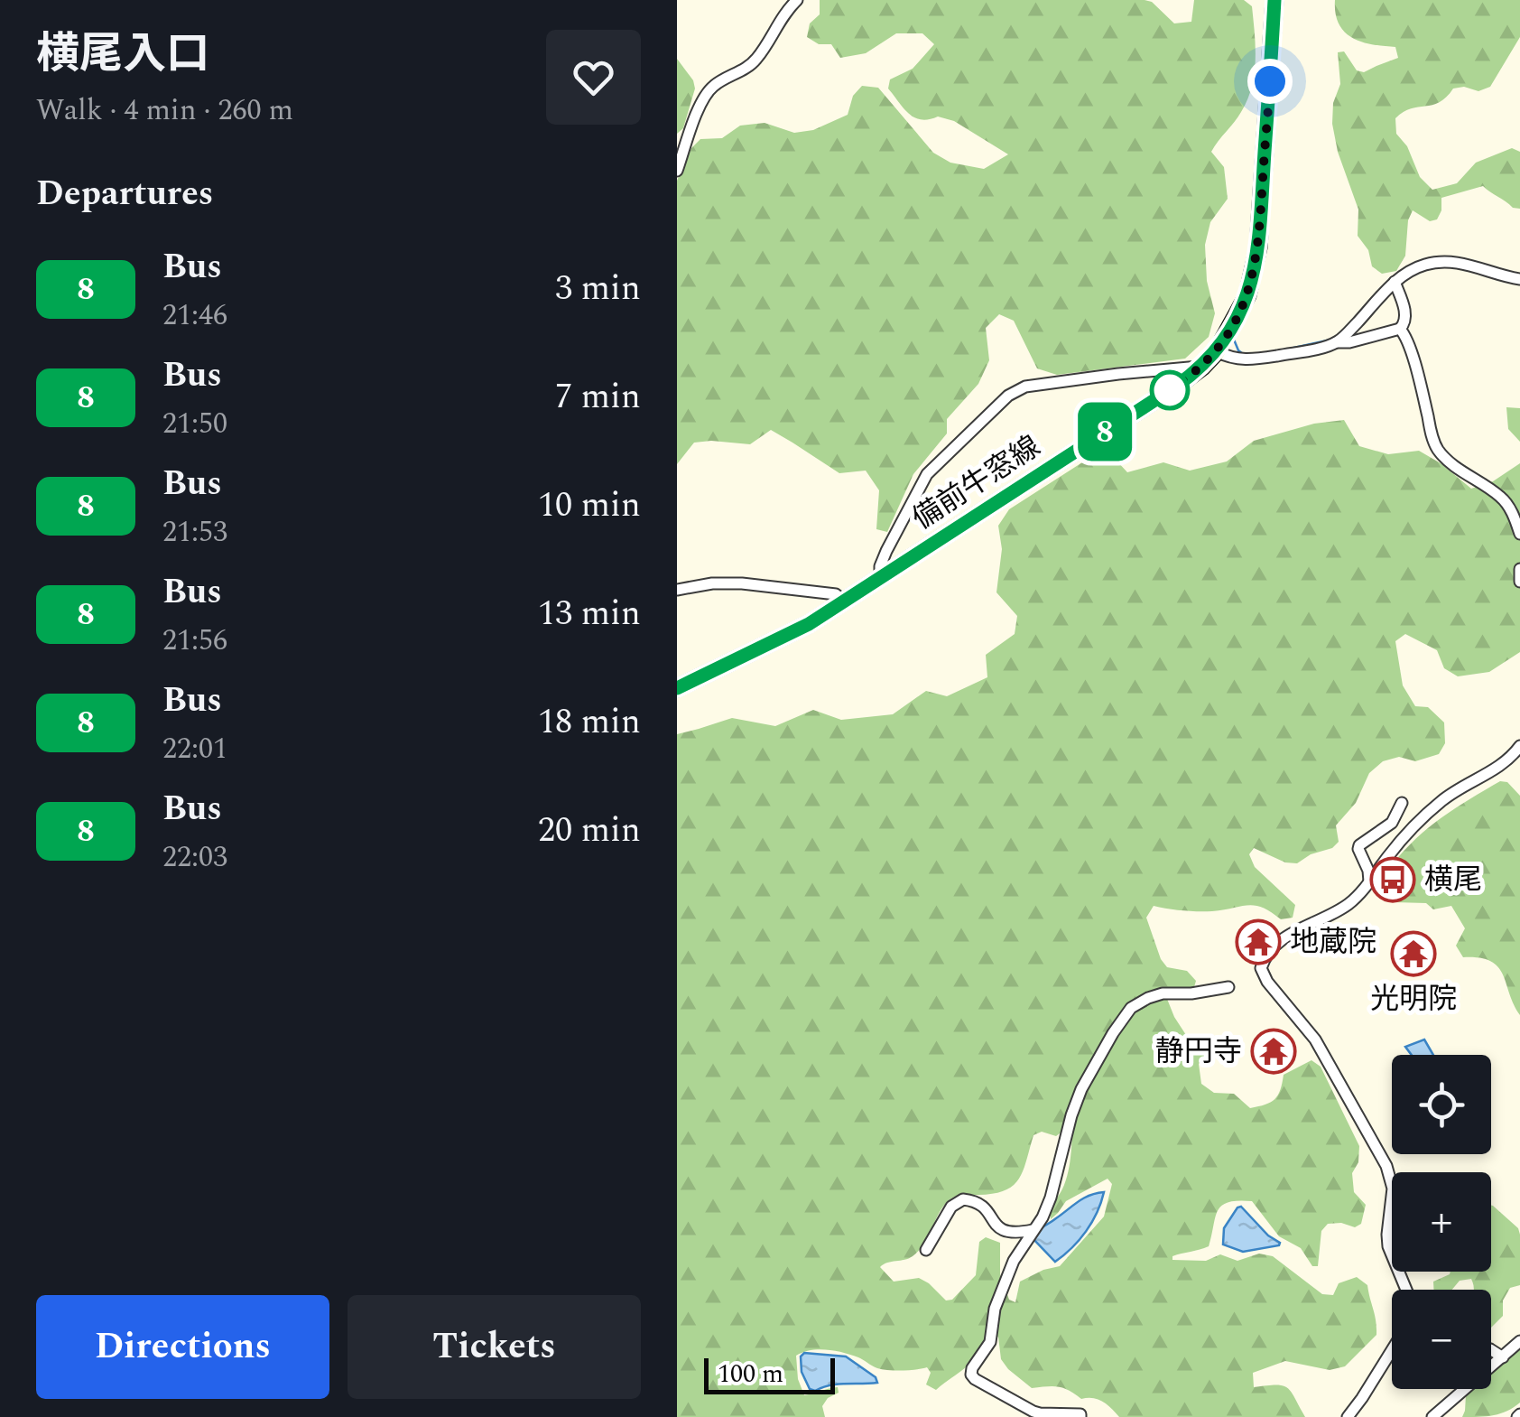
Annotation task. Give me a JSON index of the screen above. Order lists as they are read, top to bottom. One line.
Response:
{"streets":{"main road":["備前牛窓線"]},"places":{"bus stop":["横尾"],"temple":["地蔵院","光明院","静円寺"]},"lines":["bus line 8"],"scale_bar":"100 m","page":{"heading":[["横尾入口","Walk · 4 min · 260 m"],"Departures"],"on_map":"8","list":[{"mark":"8","name":"Bus","note":"21:46","value":"3 min"},{"mark":"8","name":"Bus","note":"21:50","value":"7 min"},{"mark":"8","name":"Bus","note":"21:53","value":"10 min"},{"mark":"8","name":"Bus","note":"21:56","value":"13 min"},{"mark":"8","name":"Bus","note":"22:01","value":"18 min"},{"mark":"8","name":"Bus","note":"22:03","value":"20 min"}],"map_buttons":["+","−"],"buttons":["Directions","Tickets"],"scale":"100 m"}}
